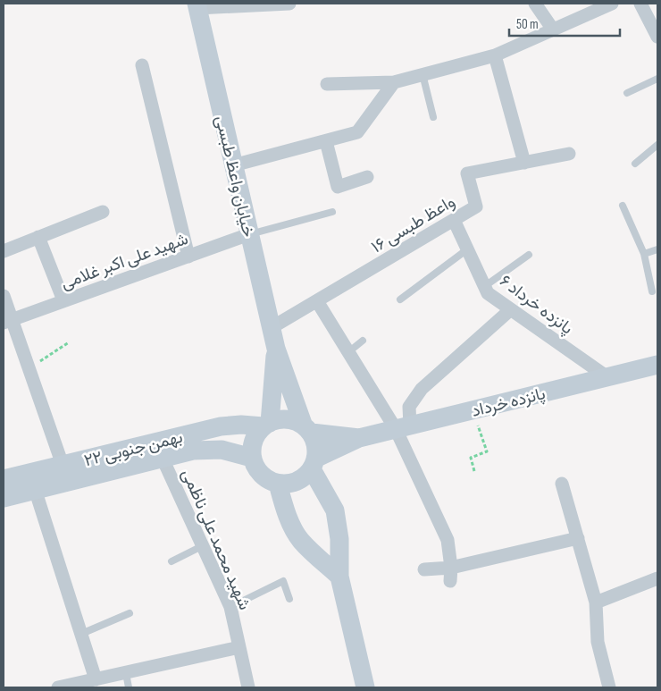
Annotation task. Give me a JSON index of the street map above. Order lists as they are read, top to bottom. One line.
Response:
{"streets":{"street":["خیابان واعظ طبسی","واعظ طبسی ۱۶","شهید علی اکبر غلامی","پانزده خرداد ۶","پانزده خرداد","۲۲ بهمن جنوبی","شهید محمد علی ناظمی"]},"crossings":[["خیابان واعظ طبسی","واعظ طبسی ۱۶"],["خیابان واعظ طبسی","شهید علی اکبر غلامی"],["واعظ طبسی ۱۶","پانزده خرداد ۶"],["پانزده خرداد ۶","پانزده خرداد"],["۲۲ بهمن جنوبی","شهید محمد علی ناظمی"]],"scale_bar":"50 m"}
